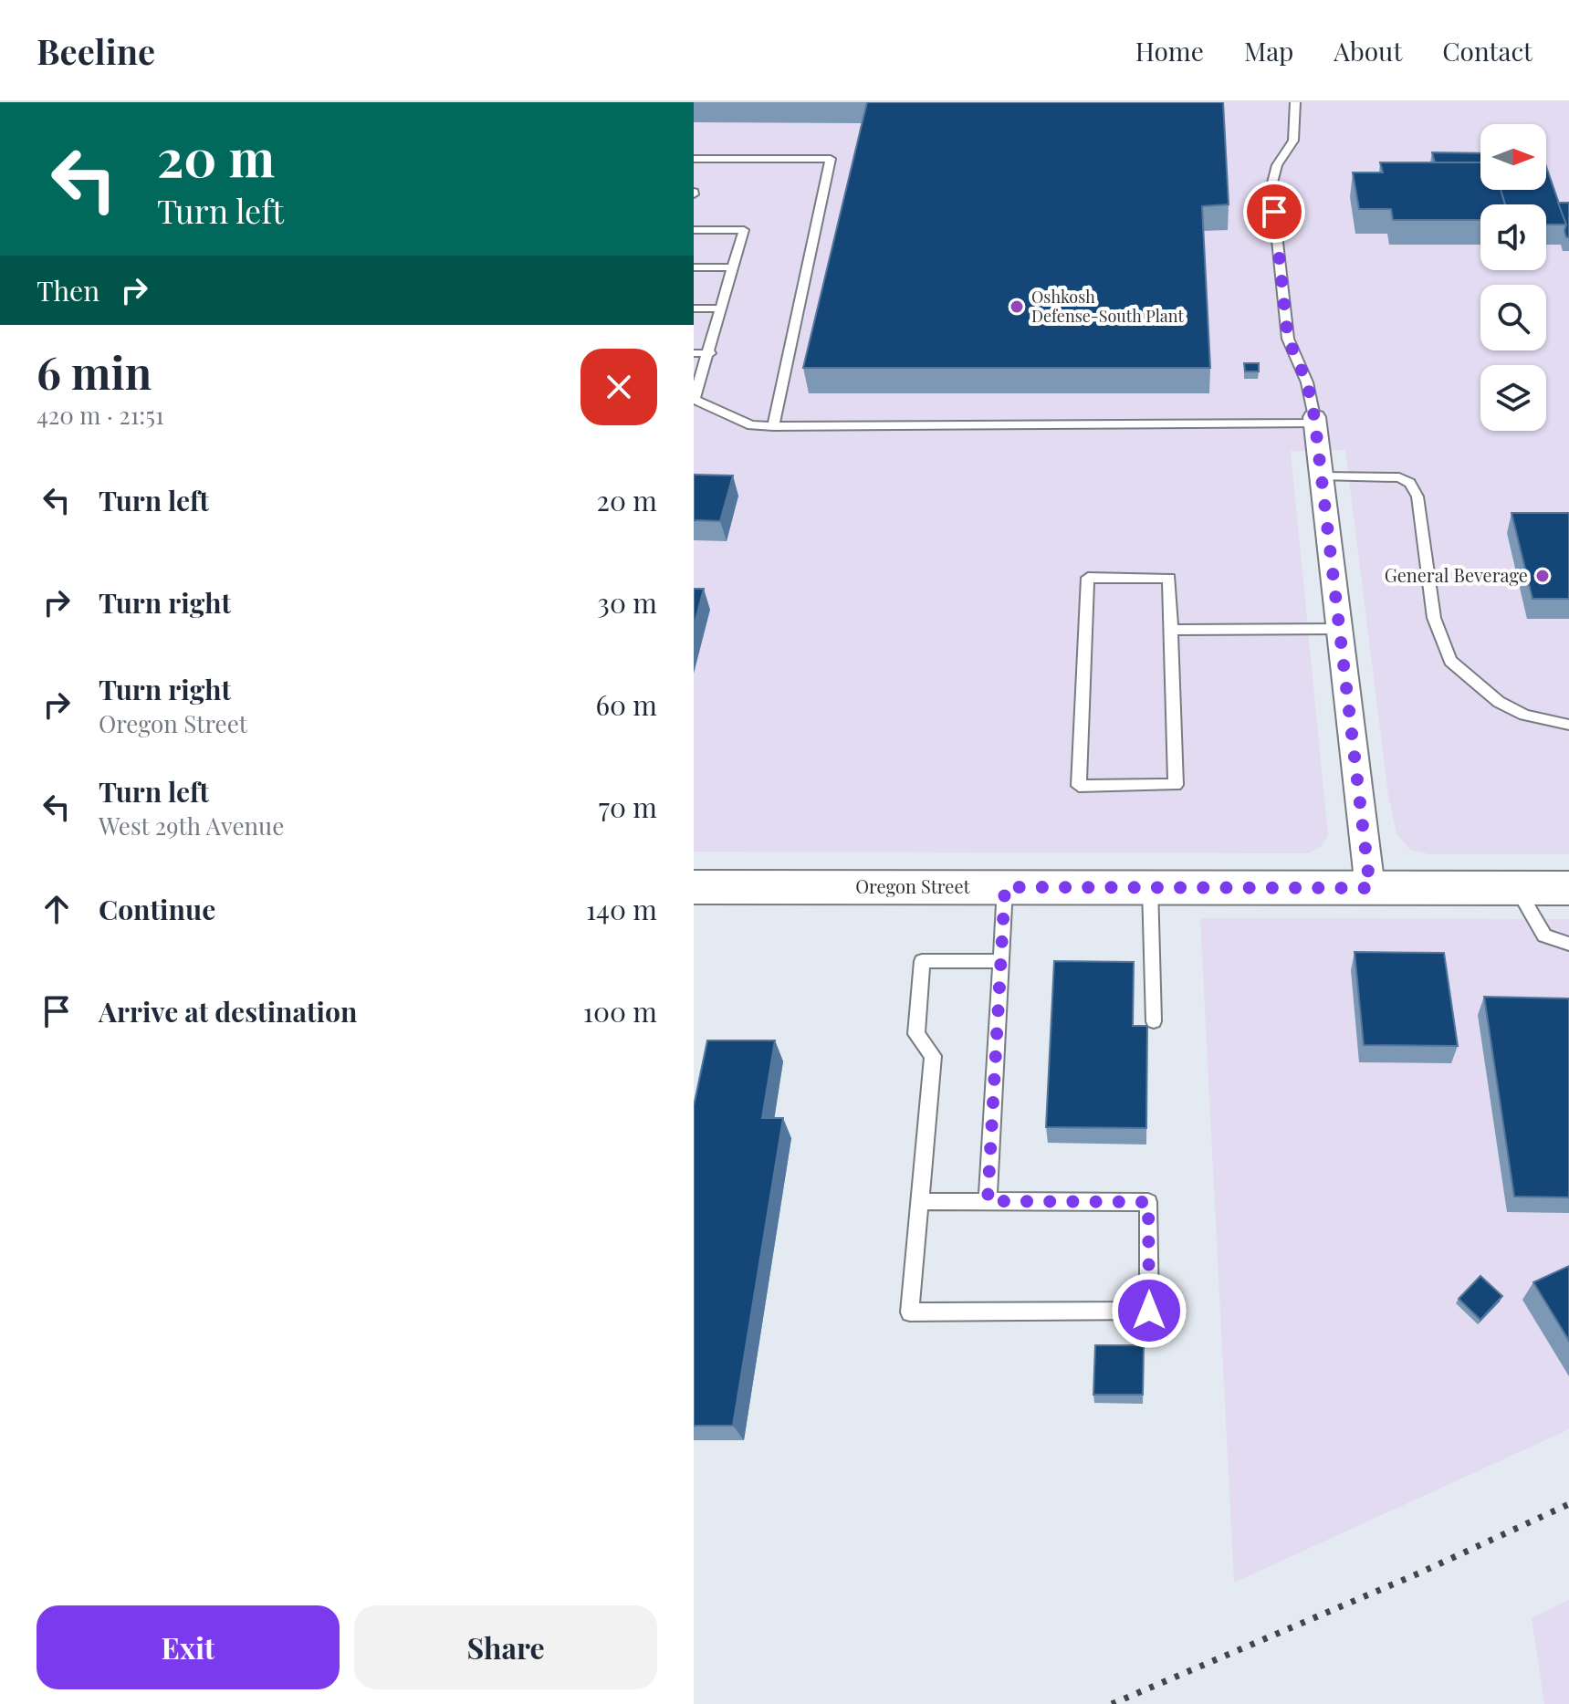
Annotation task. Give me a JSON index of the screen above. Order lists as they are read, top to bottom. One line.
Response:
{"streets":{"street":["Oregon Street"]},"places":["Oshkosh Defense-South Plant","General Beverage"],"north":"right","page":{"header":"Beeline","nav":["Home","Map","About","Contact"],"turn":["20 m","Turn left"],"then":"Then","heading":["6 min","420 m · 21:51"],"list":[{"name":"Turn left","value":"20 m"},{"name":"Turn right","value":"30 m"},{"name":"Turn right","note":"Oregon Street","value":"60 m"},{"name":"Turn left","note":"West 29th Avenue","value":"70 m"},{"name":"Continue","value":"140 m"},{"name":"Arrive at destination","value":"100 m"}],"buttons":["Exit","Share"]}}
